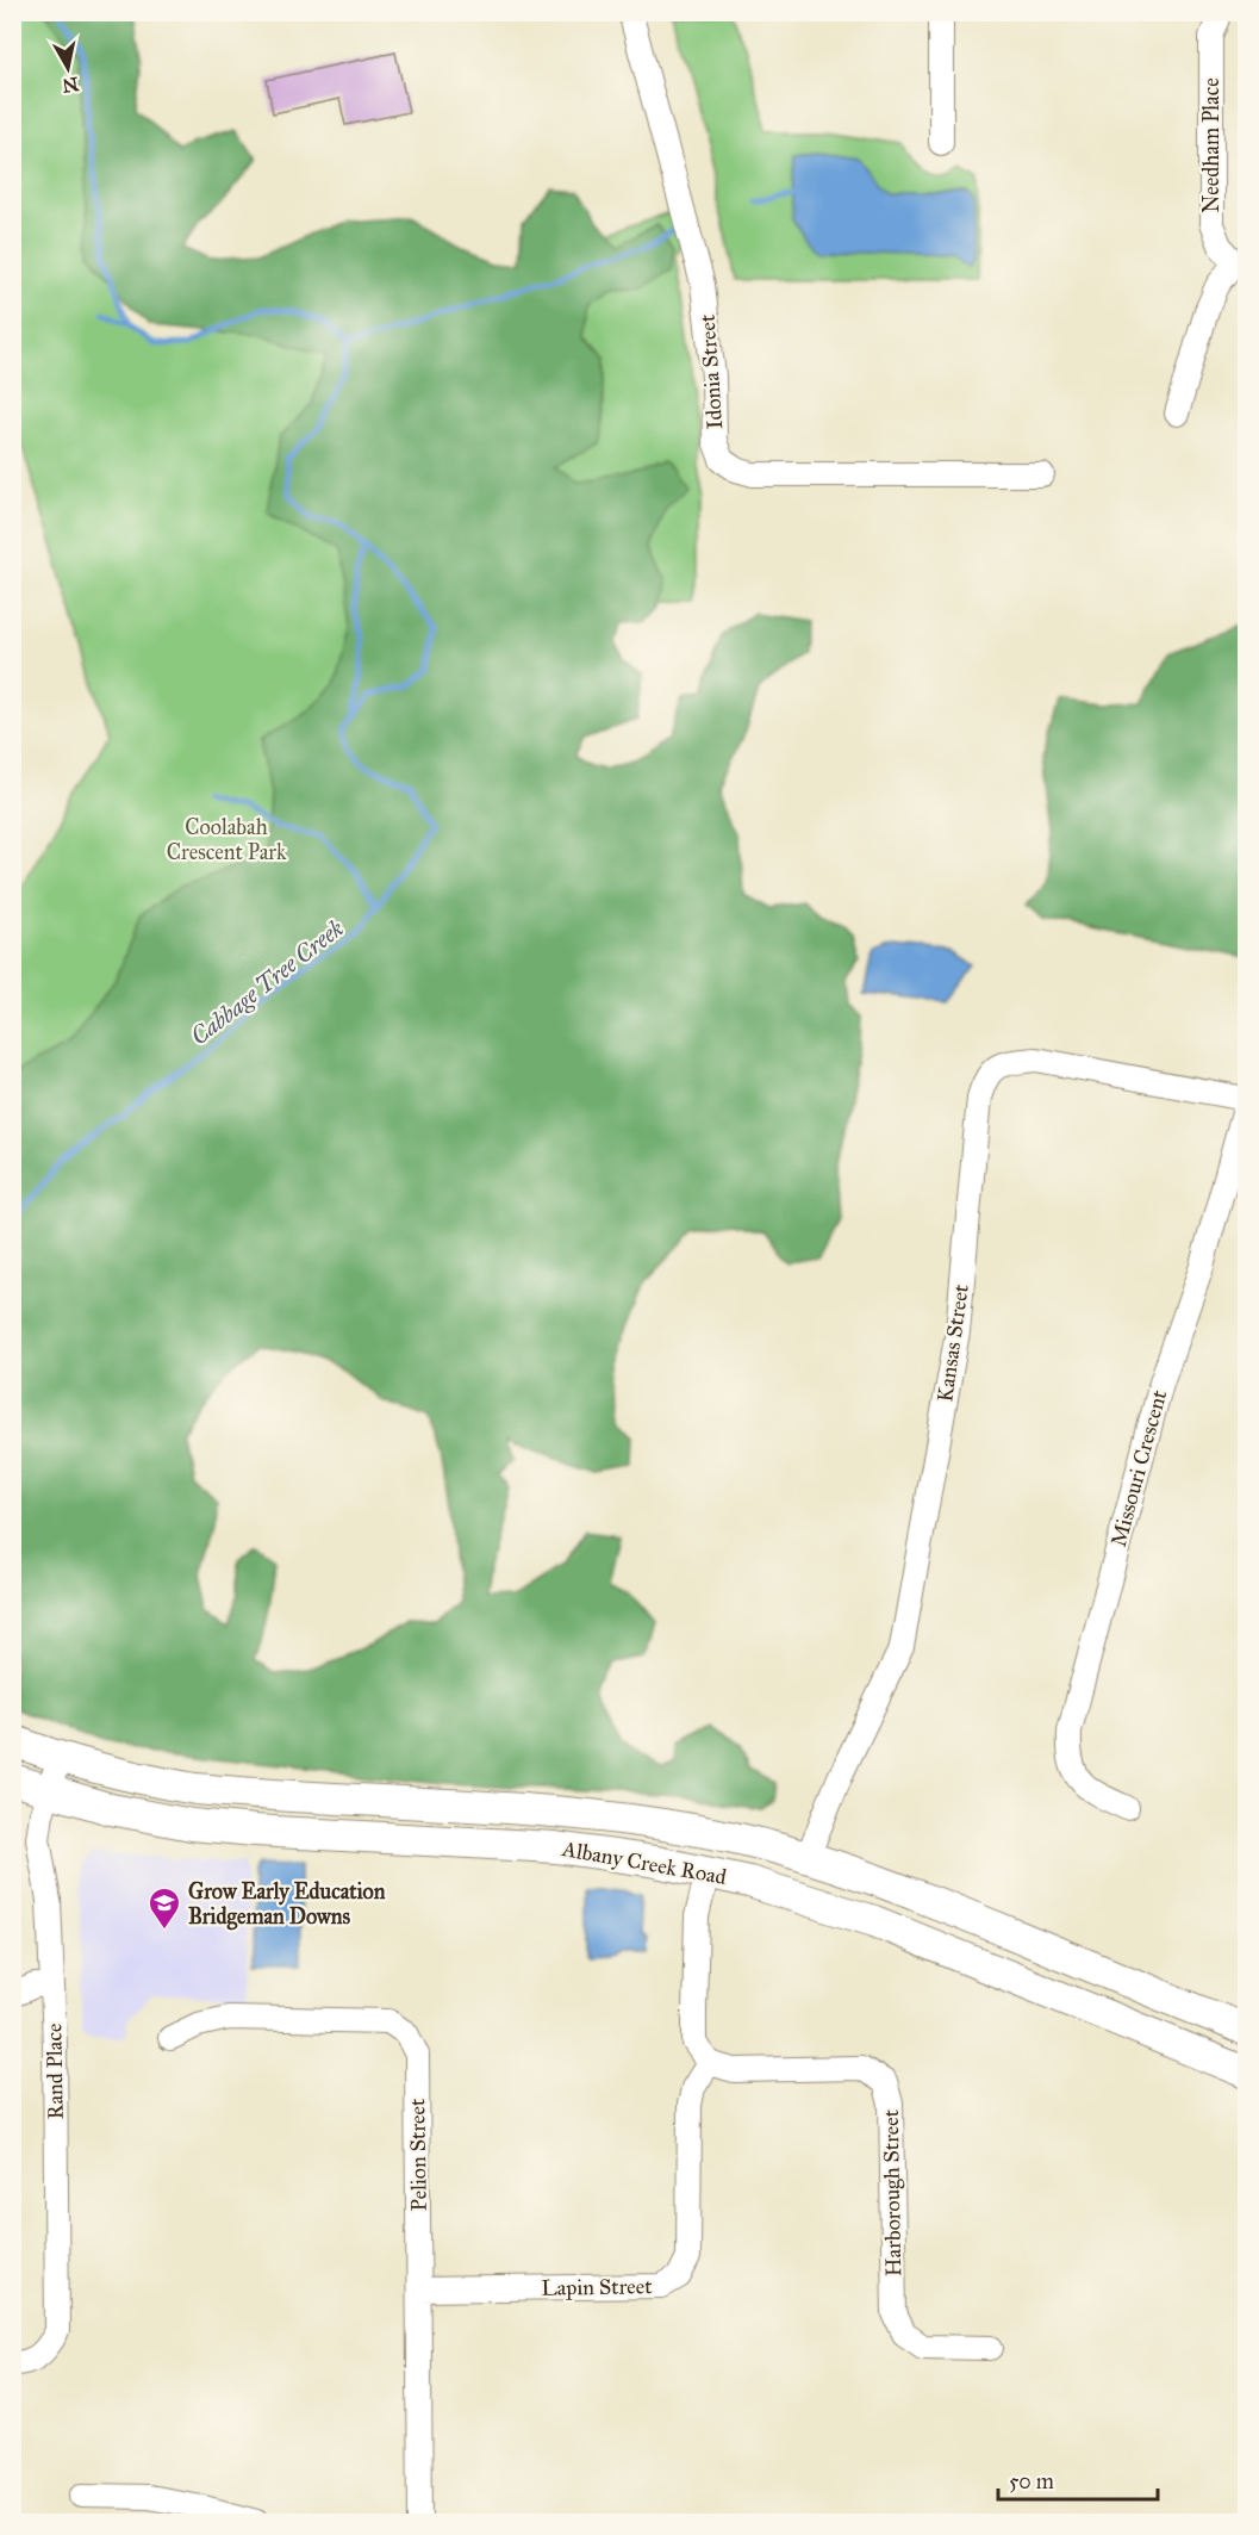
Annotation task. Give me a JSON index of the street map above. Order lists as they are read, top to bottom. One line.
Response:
{"streets":{"main road":["Albany Creek Road"],"street":["Needham Place","Idonia Street","Kansas Street","Missouri Crescent","Rand Place","Pelion Street","Harborough Street","Lapin Street"]},"crossings":[["Kansas Street","Albany Creek Road"],["Albany Creek Road","Rand Place"],["Pelion Street","Lapin Street"],["Harborough Street","Lapin Street"]],"water":["Cabbage Tree Creek"],"parks":["Coolabah Crescent Park"],"places":{"school or university":["Grow Early Education Bridgeman Downs"]},"scale_bar":"50 m","north":"bottom"}
